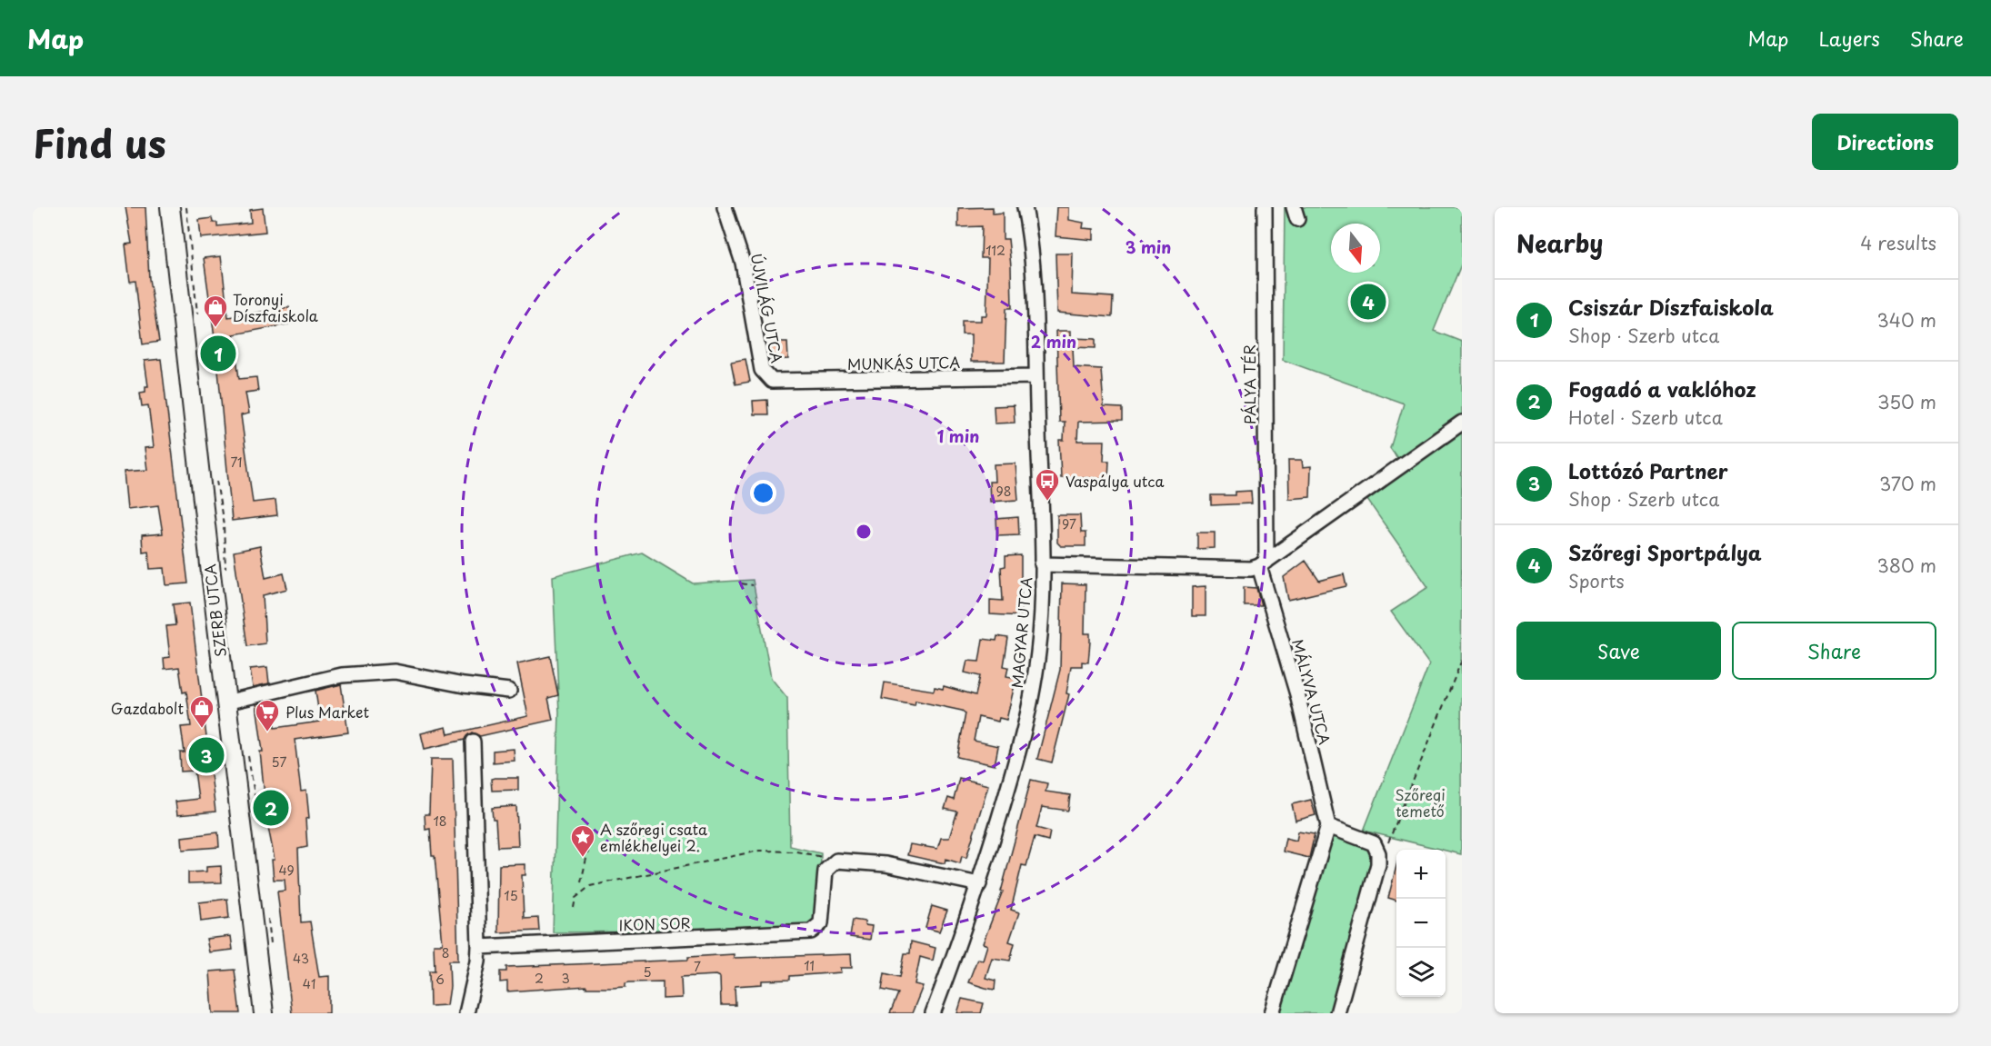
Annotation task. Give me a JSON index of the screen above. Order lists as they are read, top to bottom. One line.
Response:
{"streets":{"main road":["SZERB UTCA"],"street":["ÚJVILÁG UTCA","MUNKÁS UTCA","PÁLYA TÉR","MAGYAR UTCA","MÁLYVA UTCA","IKON SOR"]},"crossings":[["ÚJVILÁG UTCA","MUNKÁS UTCA"],["MUNKÁS UTCA","MAGYAR UTCA"],["PÁLYA TÉR","MÁLYVA UTCA"]],"parks":["Szőregi temető"],"places":{"shop":["Toronyi Díszfaiskola","Gazdabolt"],"bus stop":["Vaspálya utca"],"supermarket":["Plus Market"],"place":["A szőregi csata emlékhelyei 2."]},"house_numbers":["112","71","98","97","57","18","49","15","8","43","11","7","5","2","3","6","41"],"north":"bottom","page":{"header":"Map","nav":["Map","Layers","Share"],"title":"Find us","buttons":["Directions",["Save","Share"]],"heading":["Nearby","4 results"],"list":[{"mark":"1","name":"Csiszár Díszfaiskola","note":"Shop · Szerb utca","value":"340 m"},{"mark":"2","name":"Fogadó a vaklóhoz","note":"Hotel · Szerb utca","value":"350 m"},{"mark":"3","name":"Lottózó Partner","note":"Shop · Szerb utca","value":"370 m"},{"mark":"4","name":"Szőregi Sportpálya","note":"Sports","value":"380 m"}],"pins":["4","1","3","2"],"map_buttons":["+","−"]},"rings":["3 min","2 min","1 min"]}
